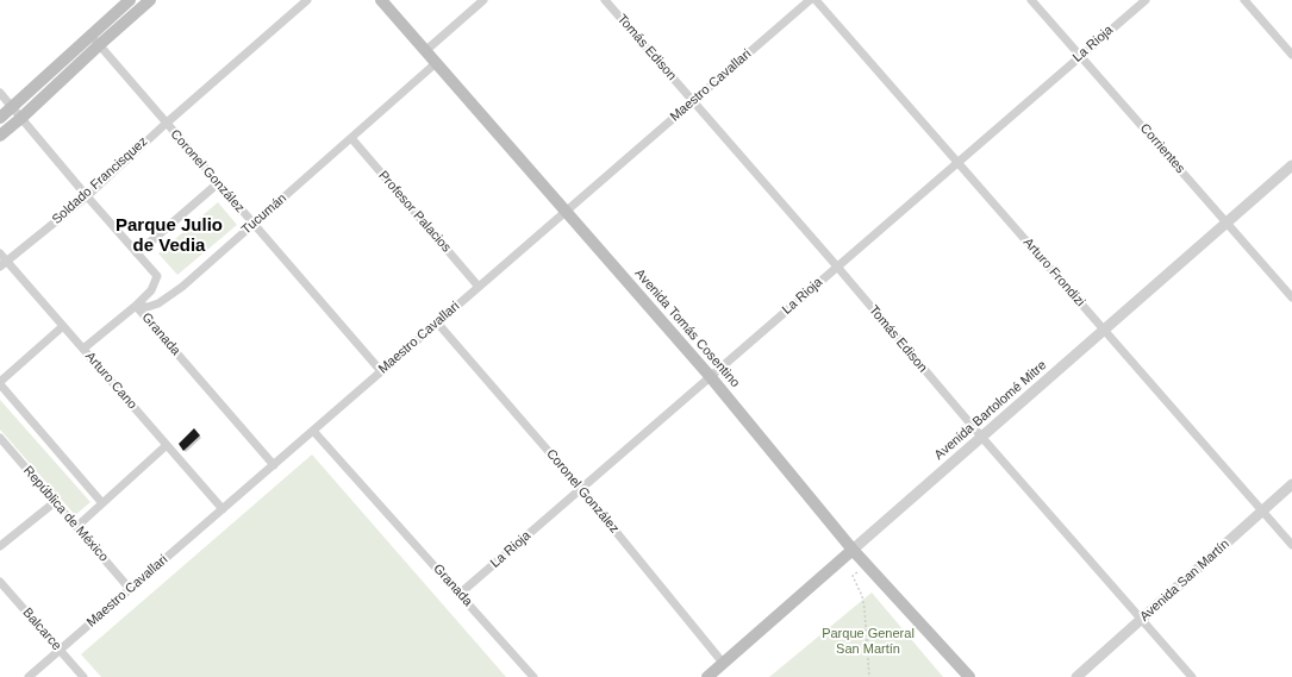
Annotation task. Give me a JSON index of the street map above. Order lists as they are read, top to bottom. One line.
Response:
{"streets":{"main road":["Avenida Tomás Cosentino","Avenida Bartolomé Mitre"],"street":["La Rioja","Tomás Edison","Maestro Cavallari","Corrientes","Coronel González","Soldado Francisquez","Profesor Palacios","Tucumán","Arturo Frondizi","Granada","Arturo Cano","República de México","Avenida San Martín","Balcarce"]},"crossings":[["La Rioja","Tomás Edison"],["La Rioja","Corrientes"],["La Rioja","Coronel González"],["La Rioja","Arturo Frondizi"],["La Rioja","Avenida Tomás Cosentino"],["La Rioja","Granada"],["Tomás Edison","Maestro Cavallari"],["Tomás Edison","Avenida Bartolomé Mitre"],["Tomás Edison","Avenida San Martín"],["Maestro Cavallari","Coronel González"],["Maestro Cavallari","Profesor Palacios"],["Maestro Cavallari","Avenida Tomás Cosentino"],["Maestro Cavallari","Granada"],["Maestro Cavallari","Arturo Cano"],["Maestro Cavallari","República de México"],["Maestro Cavallari","Balcarce"],["Corrientes","Avenida Bartolomé Mitre"],["Coronel González","Soldado Francisquez"],["Coronel González","Tucumán"],["Coronel González","Avenida Bartolomé Mitre"],["Soldado Francisquez","Granada"],["Soldado Francisquez","Arturo Cano"],["Profesor Palacios","Tucumán"],["Tucumán","Avenida Tomás Cosentino"],["Tucumán","Granada"],["Tucumán","Arturo Cano"],["Arturo Frondizi","Avenida Bartolomé Mitre"],["Arturo Frondizi","Avenida San Martín"],["Avenida Tomás Cosentino","Avenida Bartolomé Mitre"]],"districts":["Parque Julio de Vedia"],"parks":["Parque General San Martín"]}
